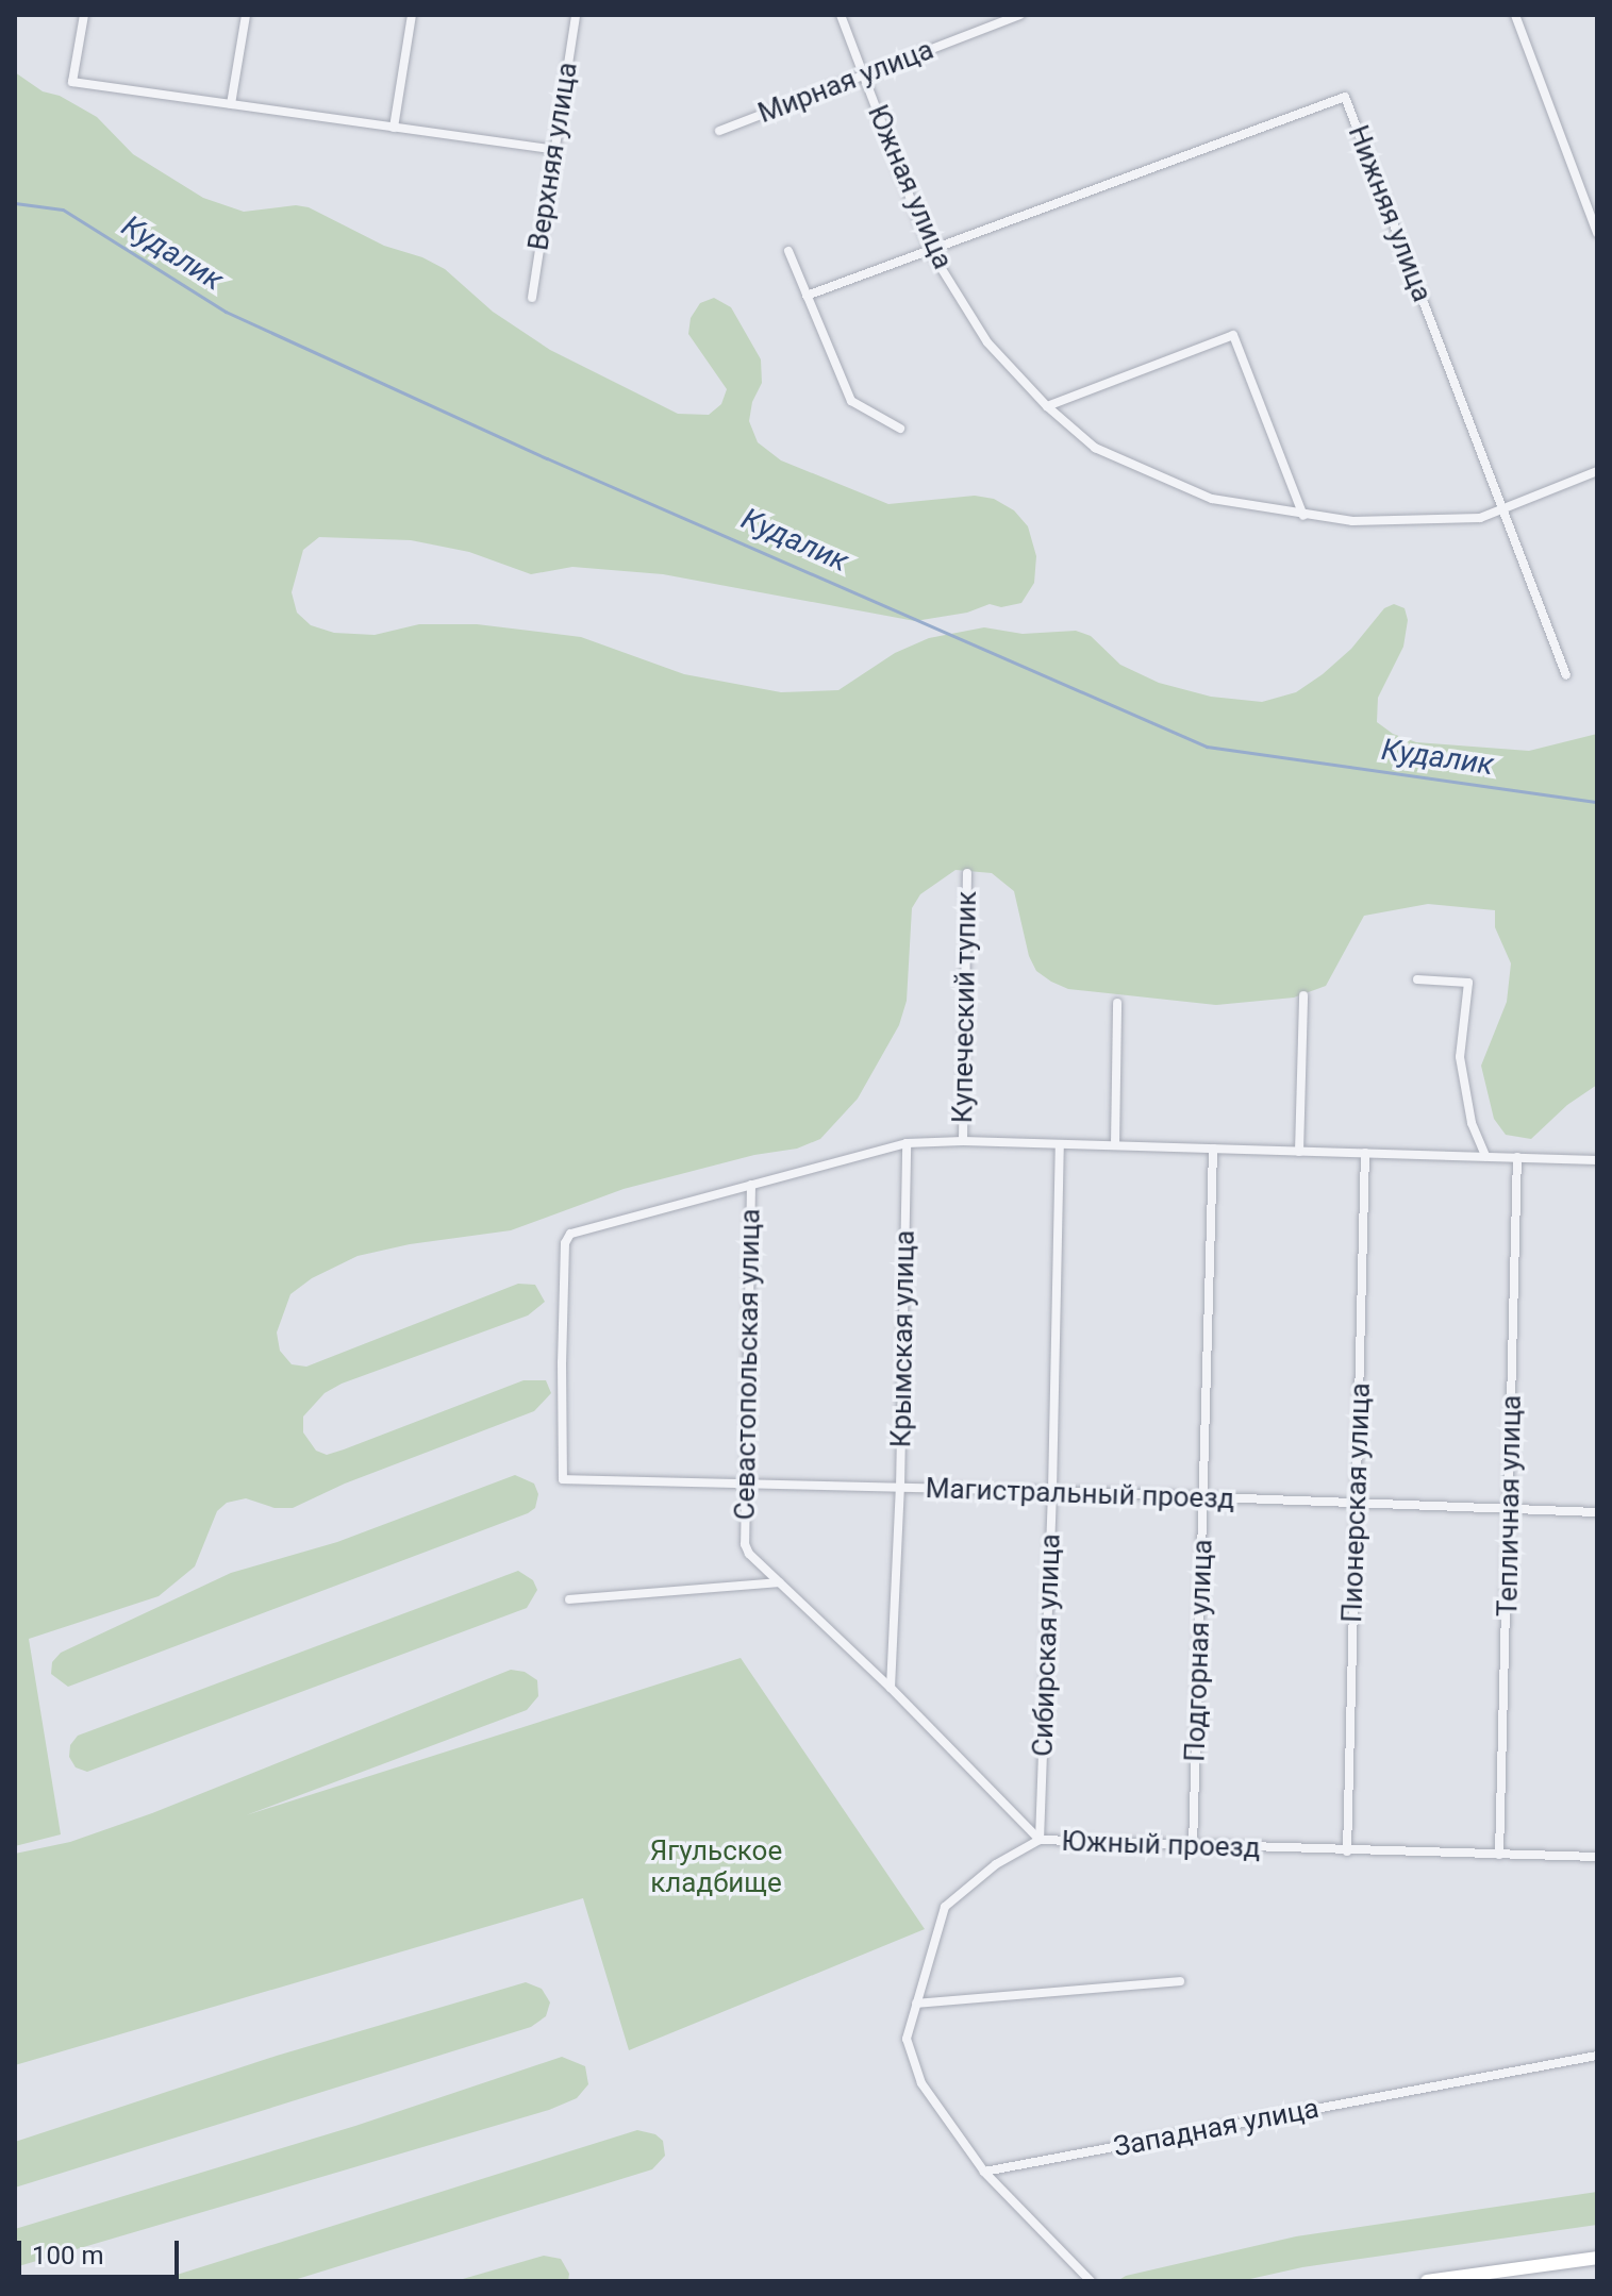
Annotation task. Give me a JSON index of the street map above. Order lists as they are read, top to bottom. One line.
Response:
{"streets":{"street":["Мирная улица","Верхняя улица","Южная улица","Нижняя улица","Купеческий тупик","Крымская улица","Севастопольская улица","Магистральный проезд","Пионерская улица","Тепличная улица","Сибирская улица","Подгорная улица","Южный проезд","Западная улица"]},"crossings":[["Мирная улица","Южная улица"],["Южная улица","Нижняя улица"],["Крымская улица","Магистральный проезд"],["Крымская улица","Южный проезд"],["Севастопольская улица","Магистральный проезд"],["Севастопольская улица","Южный проезд"],["Магистральный проезд","Пионерская улица"],["Магистральный проезд","Тепличная улица"],["Магистральный проезд","Сибирская улица"],["Магистральный проезд","Подгорная улица"],["Пионерская улица","Южный проезд"],["Тепличная улица","Южный проезд"],["Сибирская улица","Южный проезд"],["Подгорная улица","Южный проезд"]],"water":["Кудалик"],"parks":["Ягульское кладбище"],"scale_bar":"100 m"}
